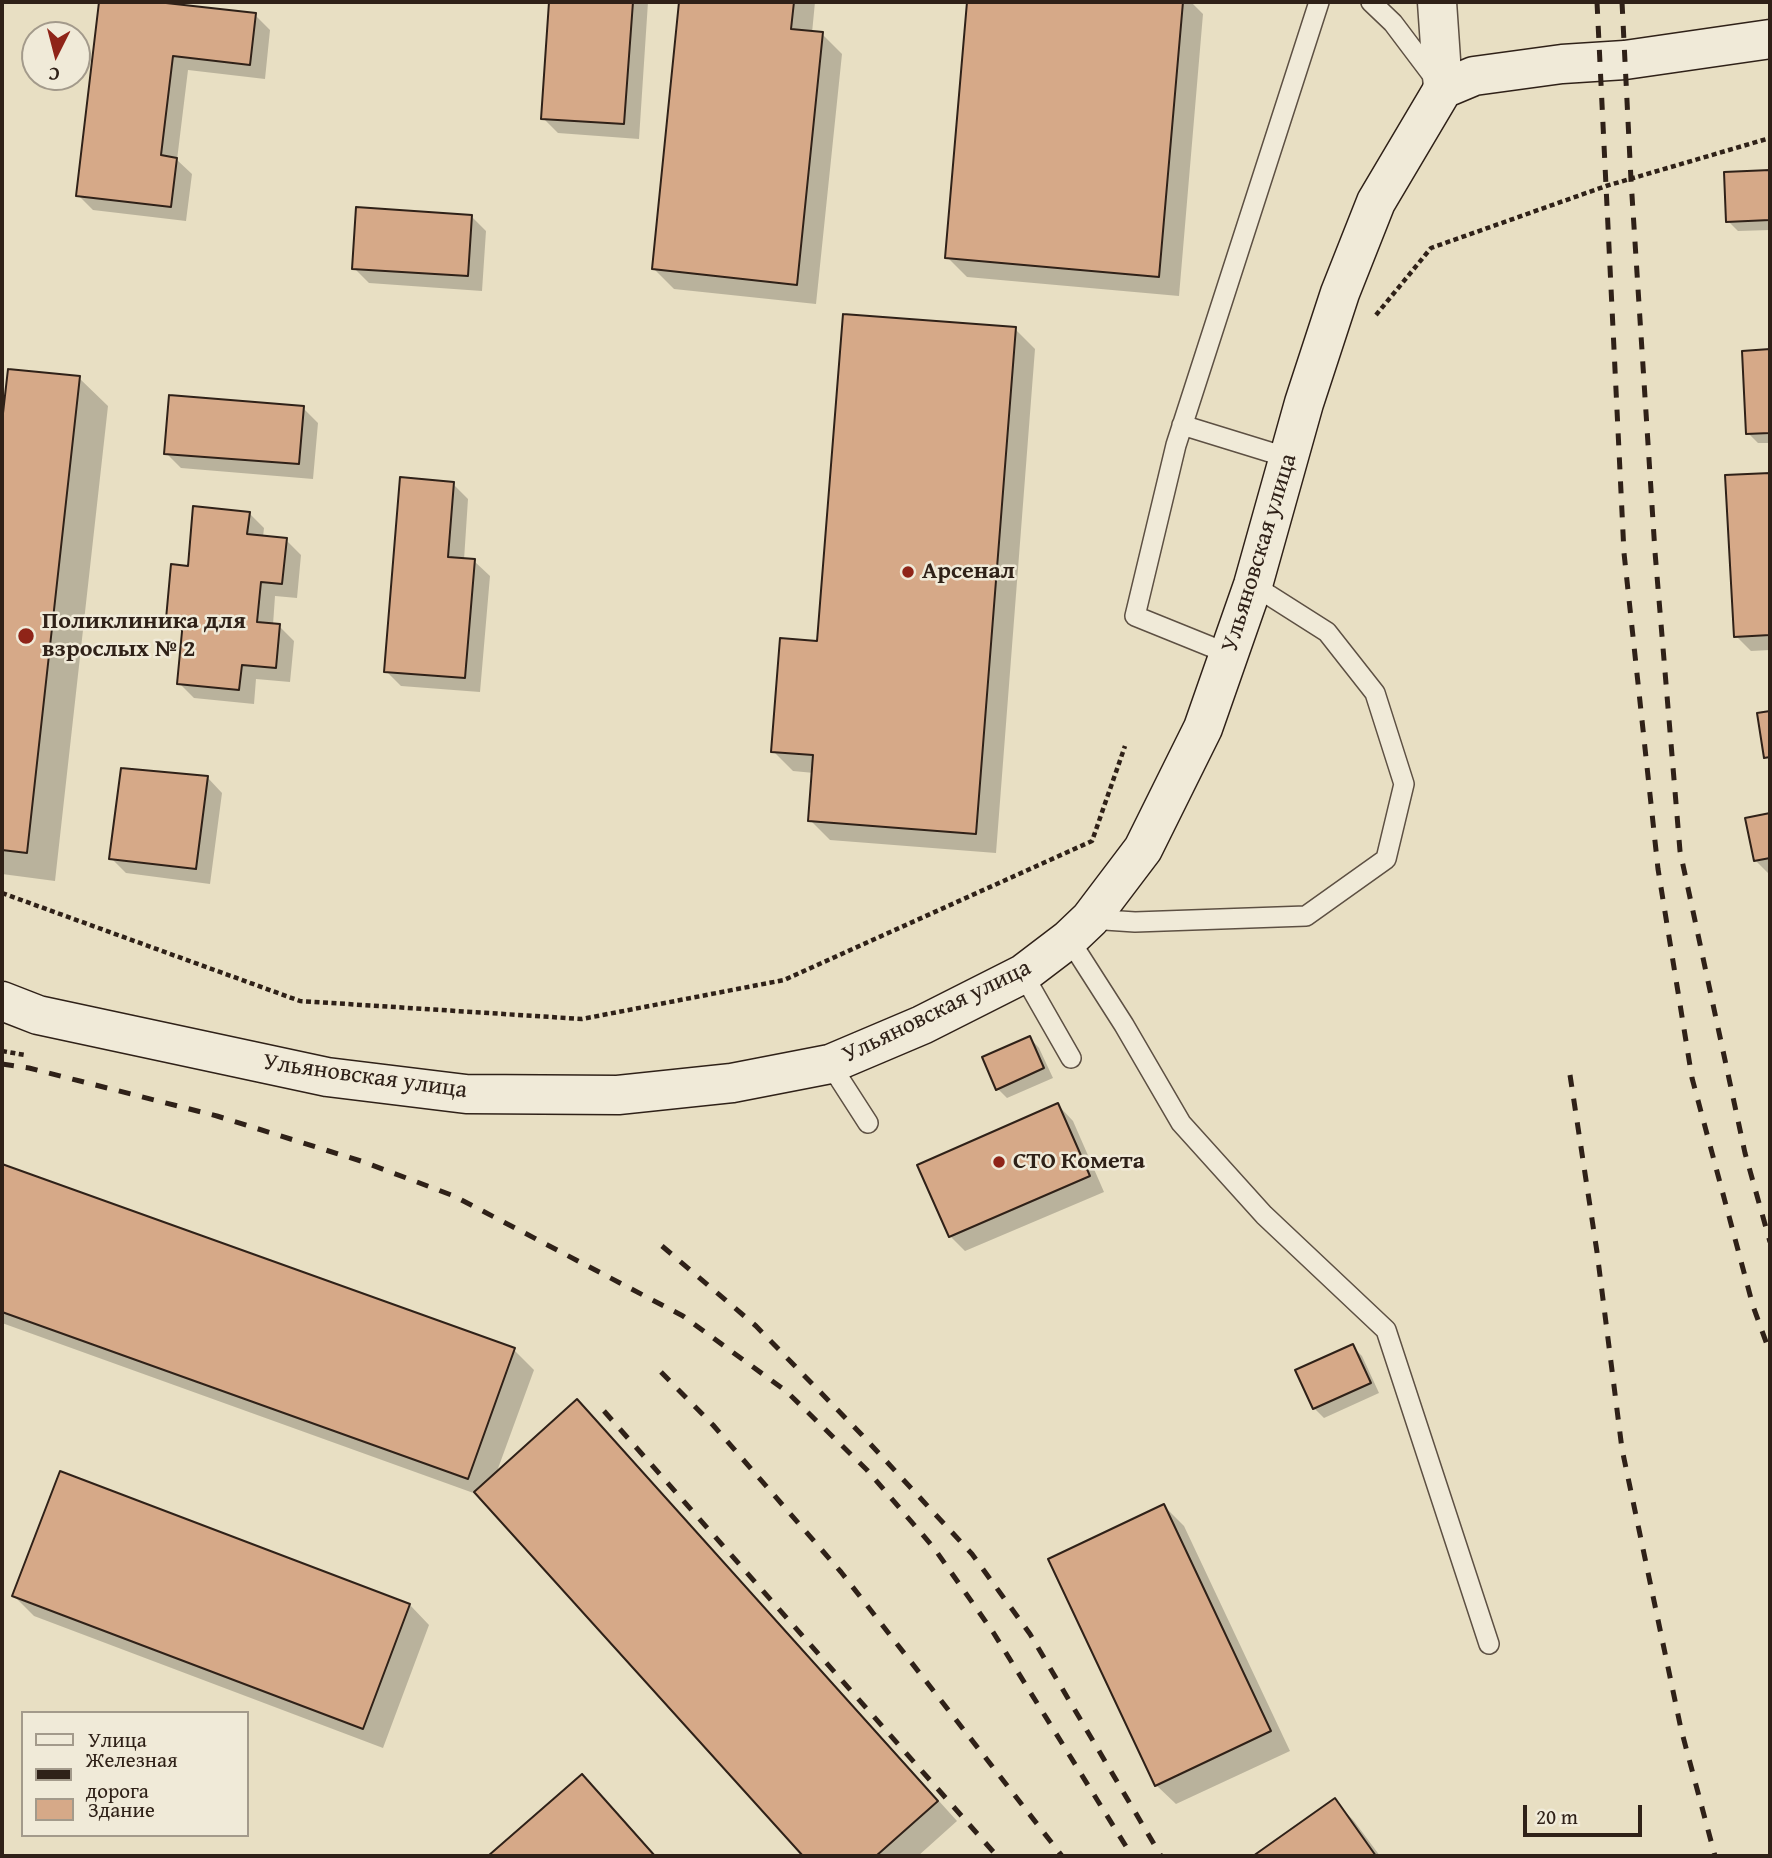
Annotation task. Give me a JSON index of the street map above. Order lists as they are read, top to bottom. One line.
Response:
{"streets":{"main road":["Ульяновская улица"]},"places":["Арсенал","Поликлиника для взрослых № 2","СТО Комета"],"legend":["Улица","Железная дорога","Здание"],"scale_bar":"20 m","north":"bottom"}
